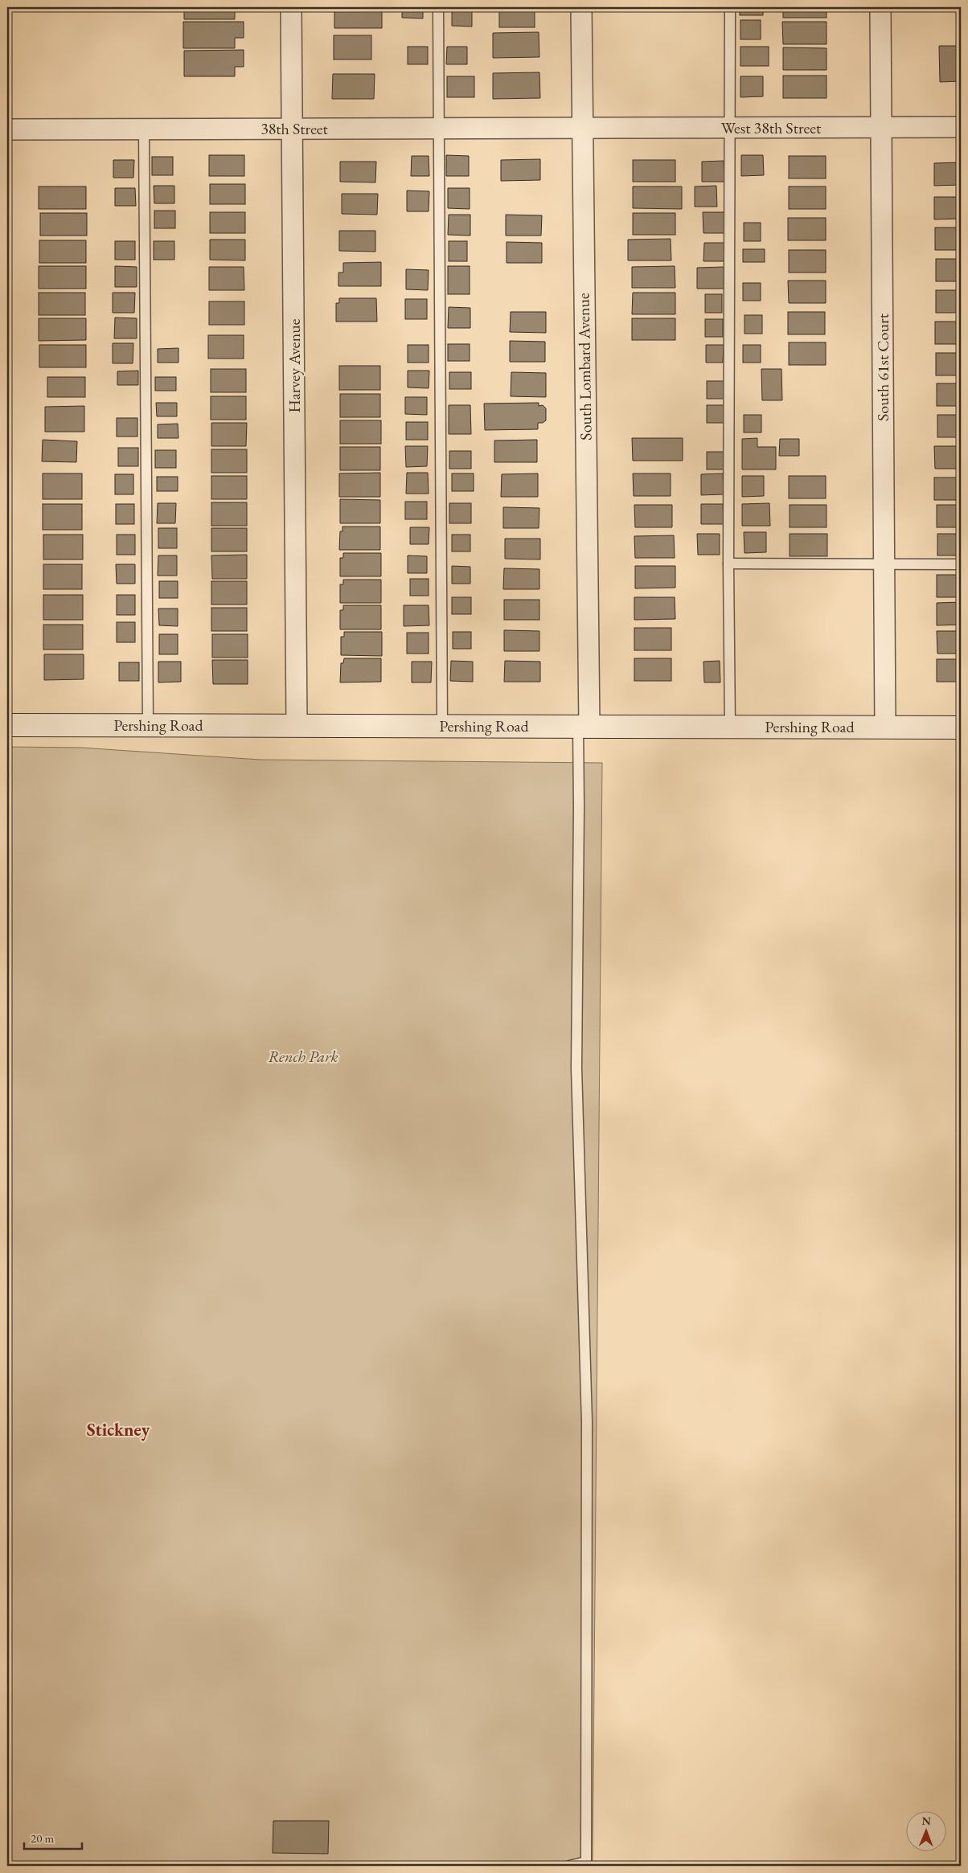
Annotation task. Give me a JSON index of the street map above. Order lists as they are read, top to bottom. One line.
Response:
{"streets":{"main road":["Pershing Road"],"street":["West 38th Street","38th Street","Harvey Avenue","South Lombard Avenue","South 61st Court"]},"crossings":[["West 38th Street","38th Street"],["West 38th Street","South Lombard Avenue"],["West 38th Street","South 61st Court"],["38th Street","Harvey Avenue"],["38th Street","South Lombard Avenue"],["Harvey Avenue","Pershing Road"],["South Lombard Avenue","Pershing Road"],["South 61st Court","Pershing Road"]],"districts":["Stickney"],"parks":["Rench Park"],"scale_bar":"20 m","north":"top"}
